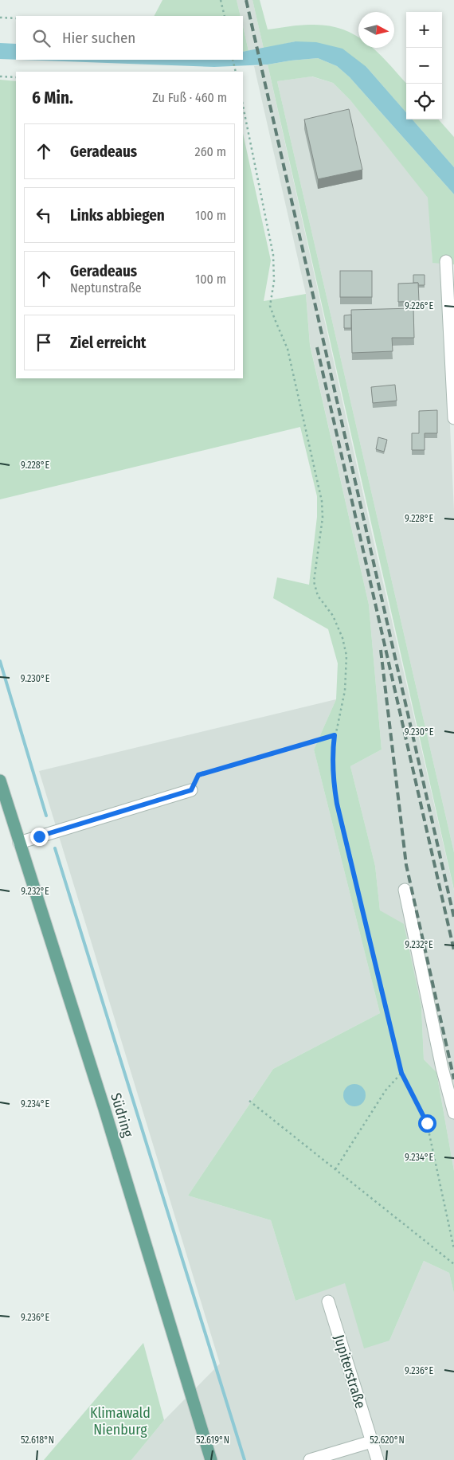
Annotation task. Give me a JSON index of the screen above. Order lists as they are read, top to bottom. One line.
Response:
{"streets":{"main road":["Südring"],"street":["Jupiterstraße"]},"parks":["Klimawald Nienburg"],"north":"right","page":{"map_buttons":["+","−"],"search":"Hier suchen","heading":["6 Min.","Zu Fuß · 460 m"],"list":[["Geradeaus","260 m"],["Links abbiegen","100 m"],["Geradeaus","Neptunstraße","100 m"],"Ziel erreicht"]},"coordinates":["9.226°E","9.228°E","9.230°E","9.232°E","9.234°E","9.236°E","52.618°N","52.619°N","52.620°N"]}
